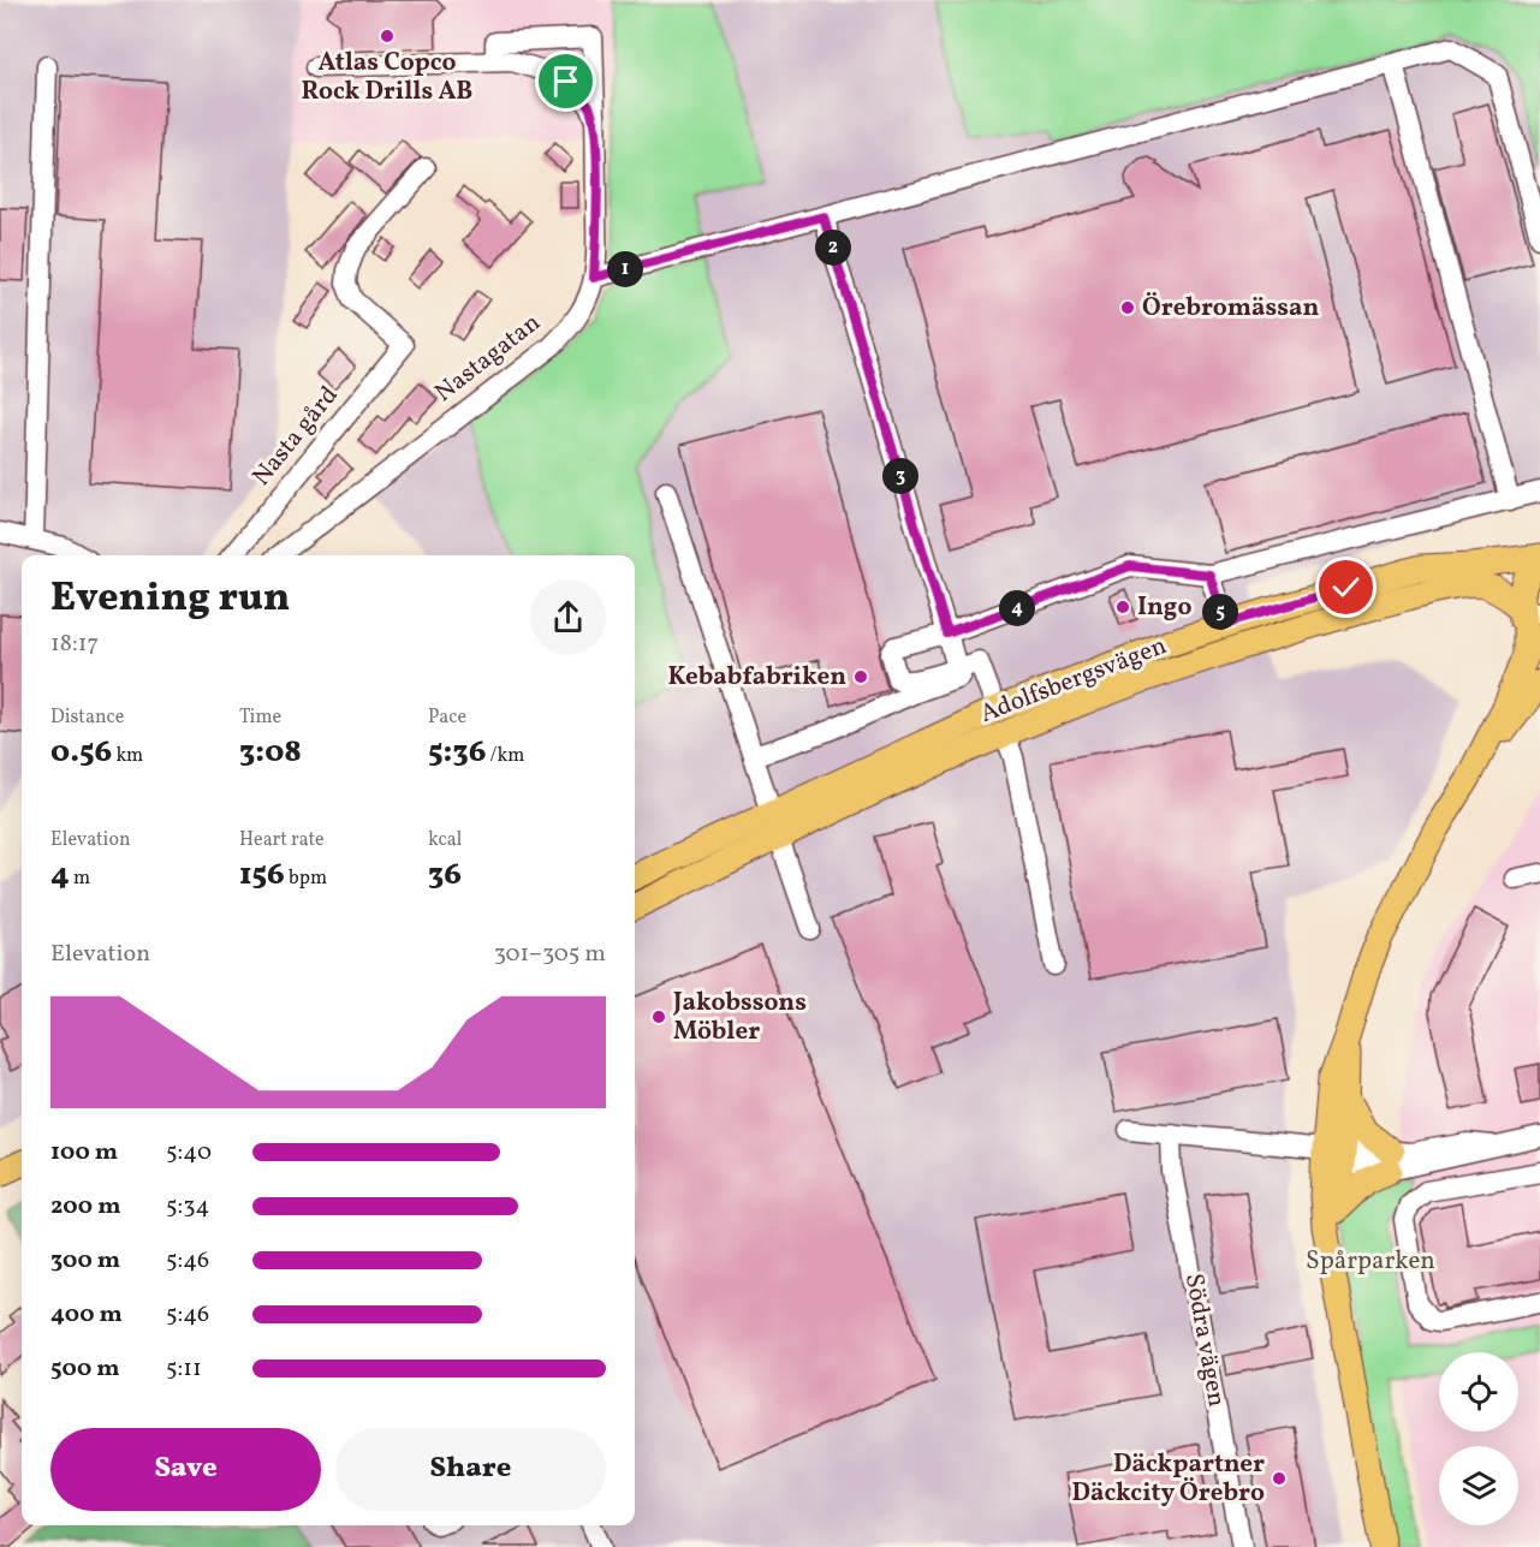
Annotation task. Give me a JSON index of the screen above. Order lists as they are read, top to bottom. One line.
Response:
{"streets":{"main road":["Adolfsbergsvägen"],"street":["Nastagatan","Nasta gård","Södra vägen"]},"parks":["Spårparken"],"places":["Atlas Copco Rock Drills AB","Örebromässan","Ingo","Kebabfabriken","Jakobssons Möbler","Däckpartner Däckcity Örebro"],"page":{"pins":["2","1","3","4","5"],"heading":["Evening run","18:17"],"stats":[["Distance","0.56 km"],["Time","3:08"],["Pace","5:36 /km"],["Elevation","4 m"],["Heart rate","156 bpm"],["kcal","36"]],"chart":["Elevation","301–305 m"],"list":[{"name":"100 m","note":"5:40"},{"name":"200 m","note":"5:34"},{"name":"300 m","note":"5:46"},{"name":"400 m","note":"5:46"},{"name":"500 m","note":"5:11"}],"buttons":["Save","Share"]}}
